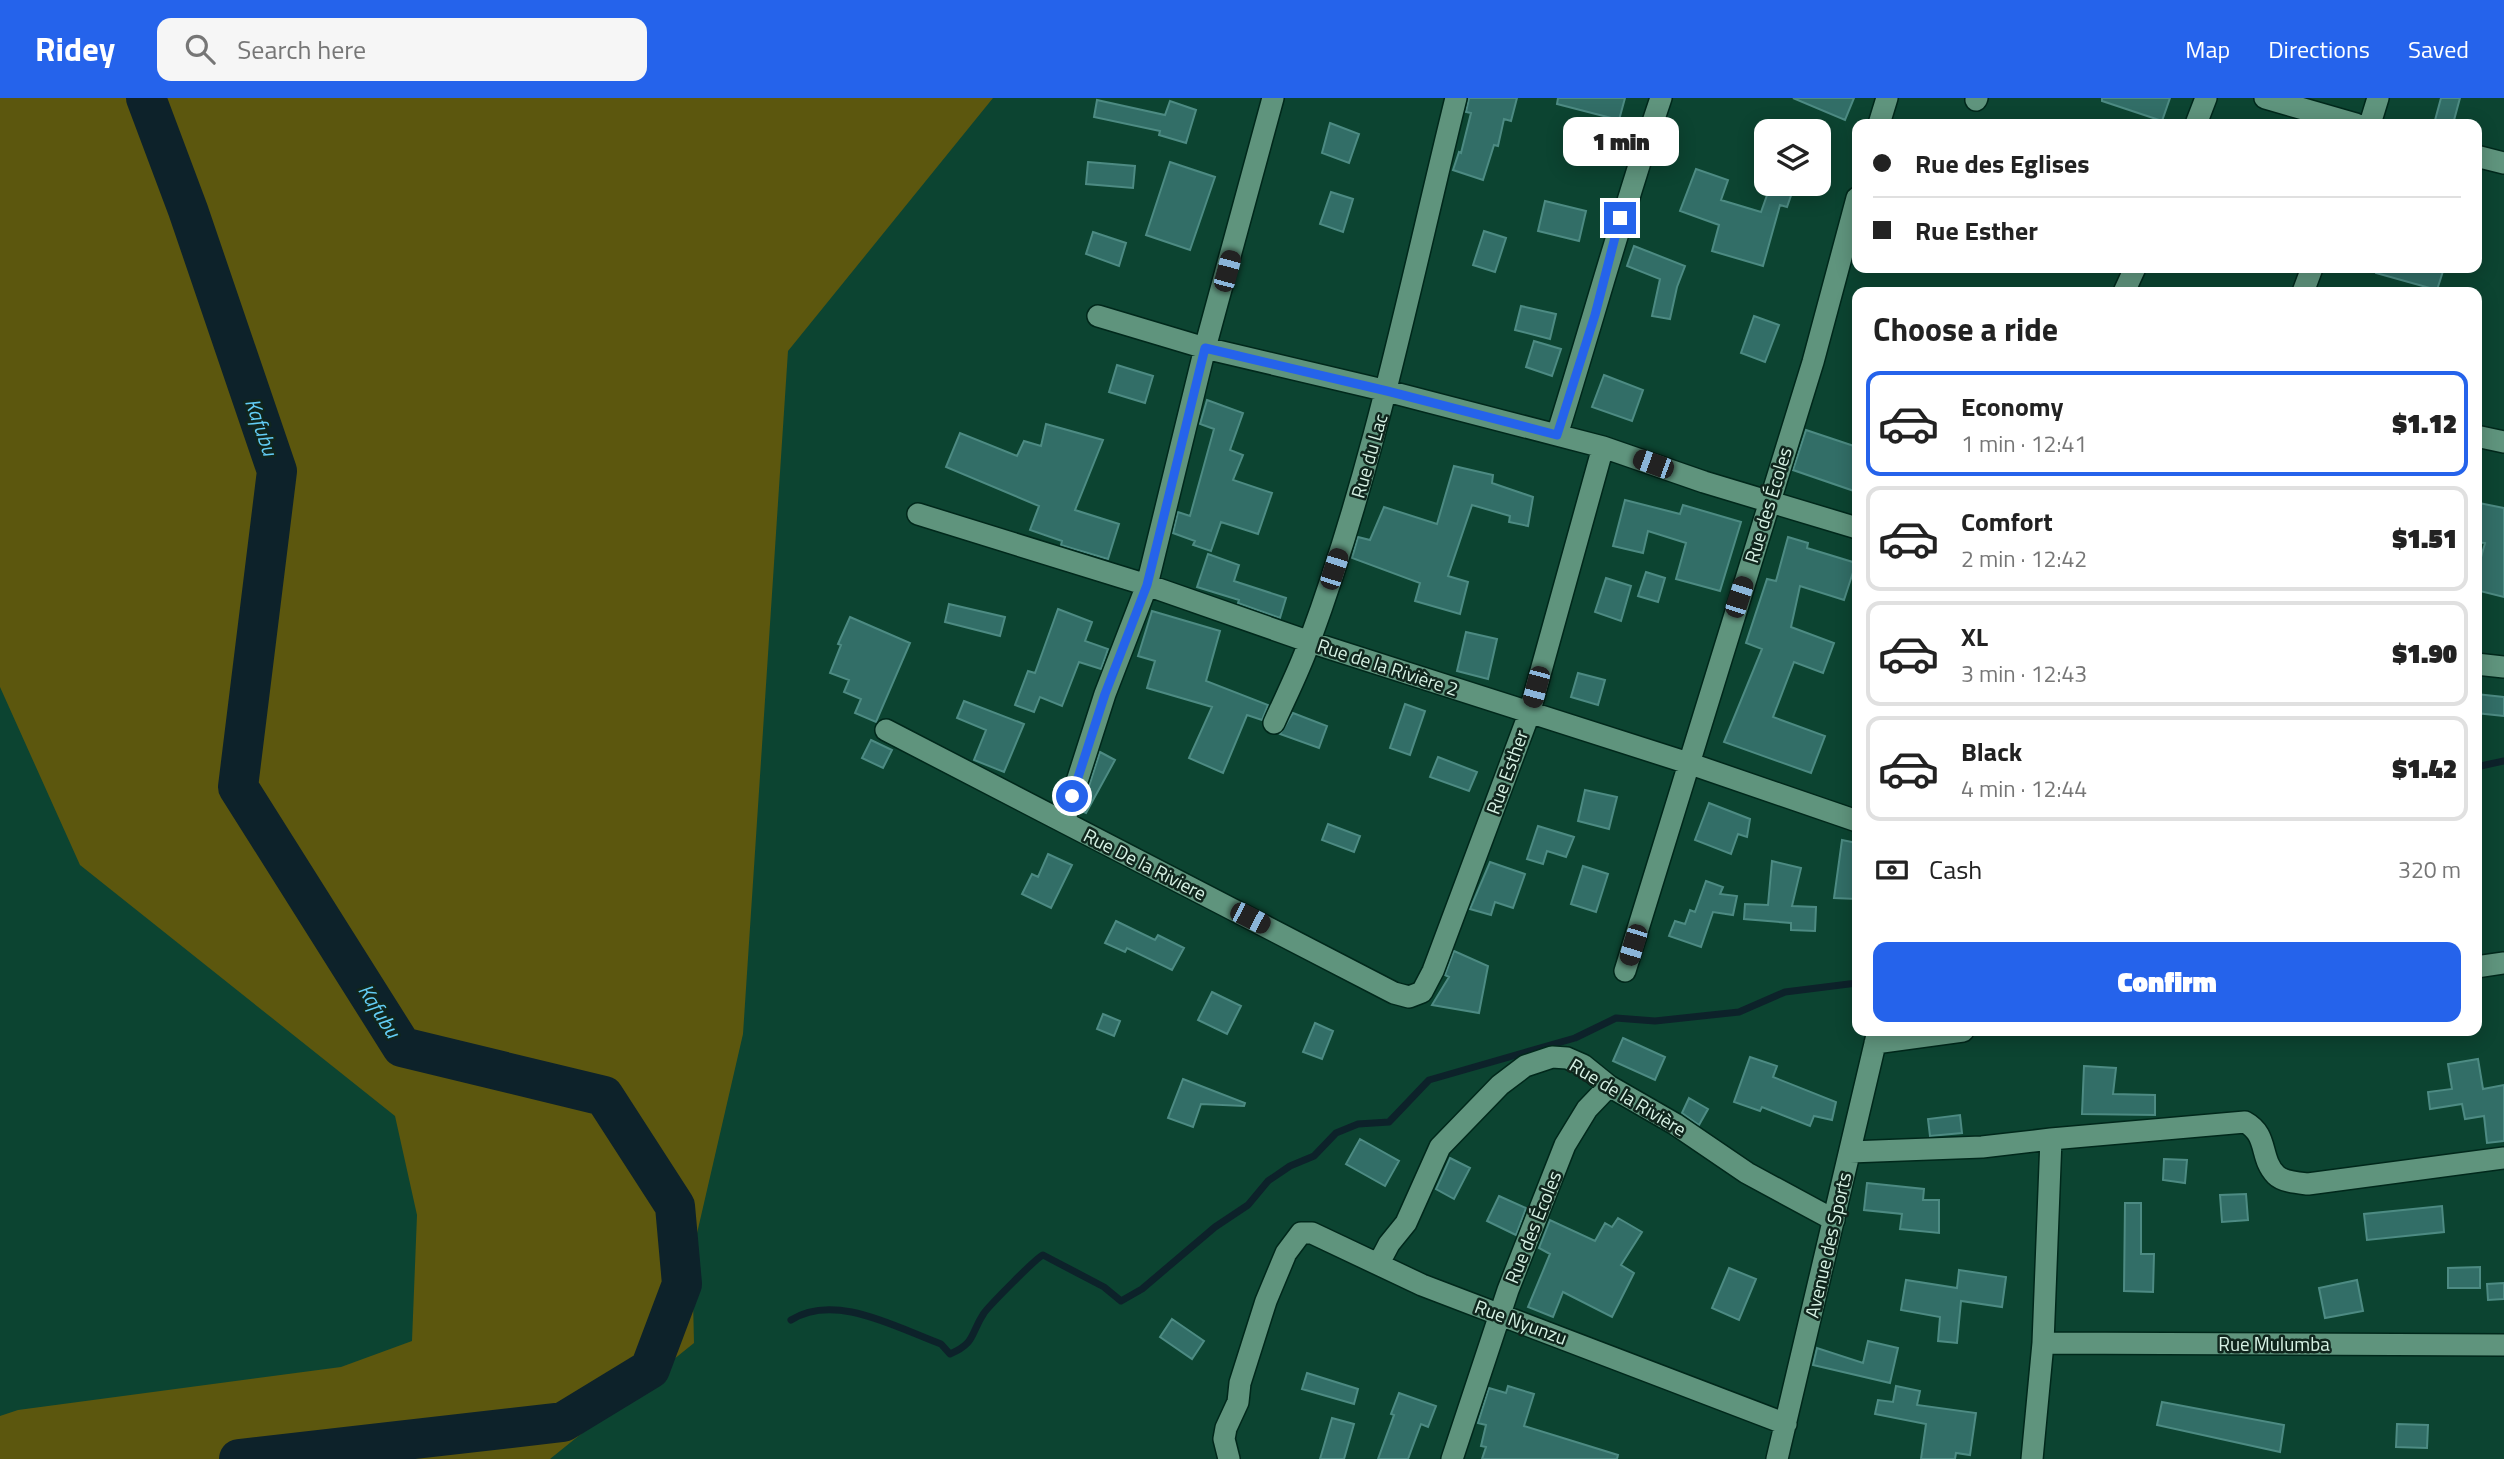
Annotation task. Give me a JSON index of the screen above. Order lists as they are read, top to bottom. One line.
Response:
{"streets":{"street":["Rue du Lac","Rue des Écoles","Rue de la Rivière 2","Rue Esther","Rue De la Riviere","Rue de la Rivière","Avenue des Sports","Rue Nyunzu","Rue Mulumba"]},"crossings":[["Rue du Lac","Rue de la Rivière 2"],["Rue des Écoles","Rue de la Rivière 2"],["Rue des Écoles","Rue de la Rivière"],["Rue des Écoles","Rue Nyunzu"],["Rue de la Rivière 2","Rue Esther"],["Rue Esther","Rue De la Riviere"],["Rue de la Rivière","Avenue des Sports"],["Rue de la Rivière","Rue Nyunzu"],["Avenue des Sports","Rue Nyunzu"]],"water":["Kafubu"],"page":{"header":"Ridey","search":"Search here","nav":["Map","Directions","Saved"],"bubble":"1 min","banner":["Rue des Eglises","Rue Esther"],"heading":"Choose a ride","list":[{"name":"Economy","note":"1 min · 12:41","value":"$1.12"},{"name":"Comfort","note":"2 min · 12:42","value":"$1.51"},{"name":"XL","note":"3 min · 12:43","value":"$1.90"},{"name":"Black","note":"4 min · 12:44","value":"$1.42"}],"pay":["Cash","320 m"],"buttons":"Confirm"}}
